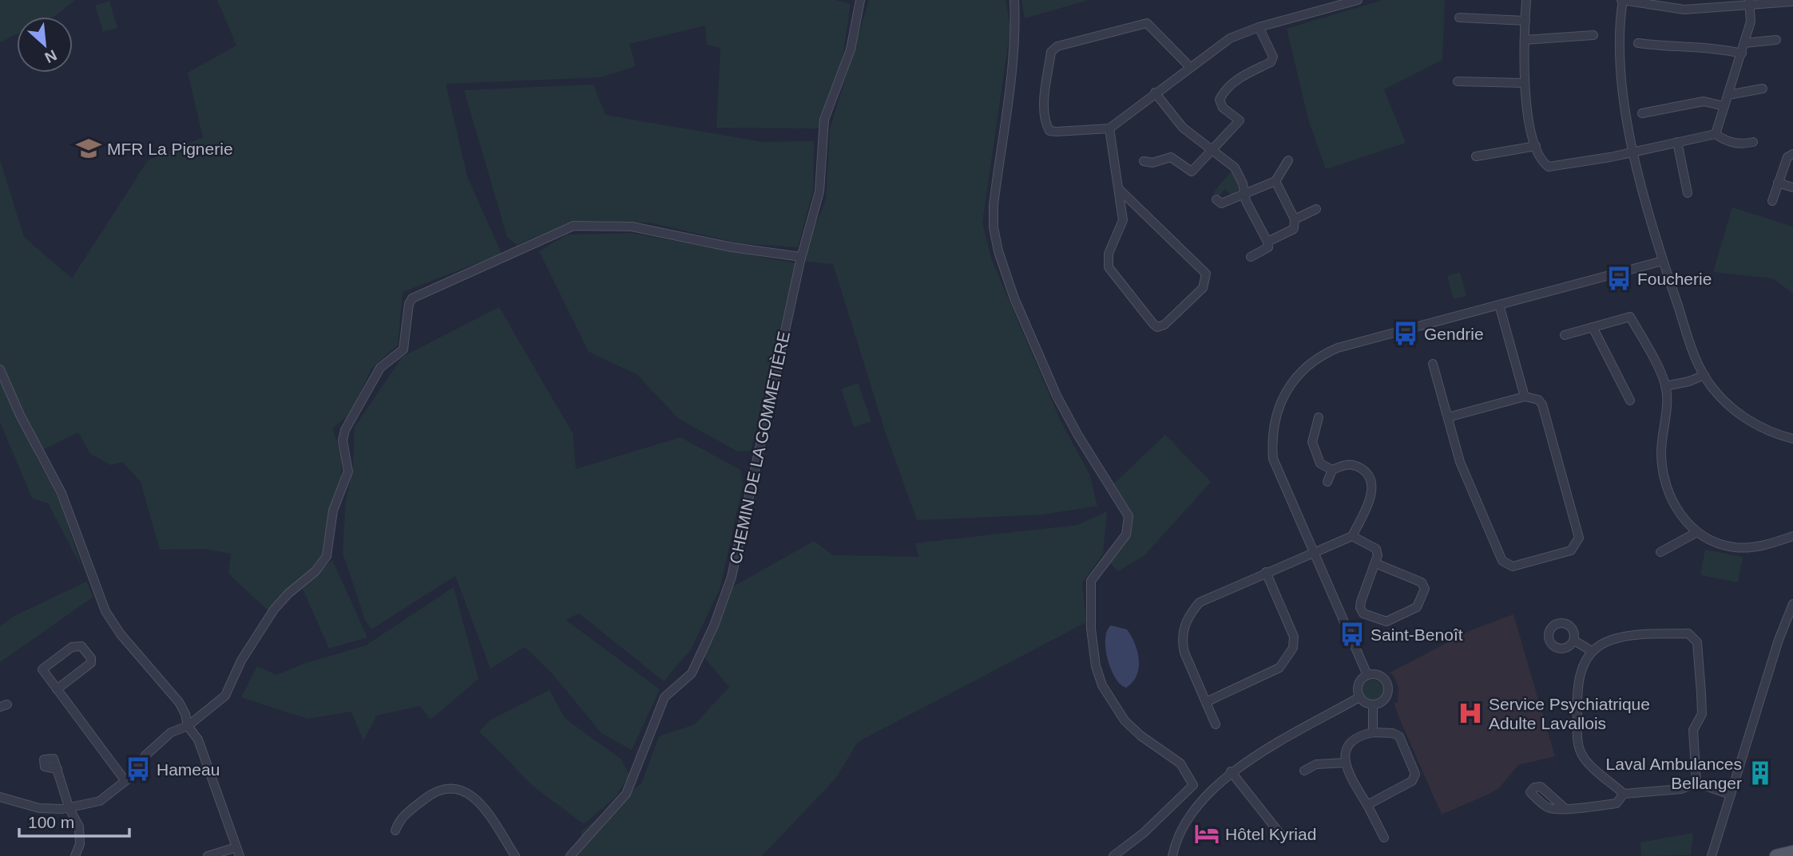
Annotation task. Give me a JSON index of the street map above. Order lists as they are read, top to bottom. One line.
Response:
{"streets":{"street":["CHEMIN DE LA GOMMETIÈRE"]},"places":{"school or university":["MFR La Pignerie"],"bus stop":["Foucherie","Gendrie","Saint-Benoît","Hameau"],"hospital":["Service Psychiatrique Adulte Lavallois"],"building":["Laval Ambulances Bellanger"],"hotel":["Hôtel Kyriad"]},"scale_bar":"100 m","north":"bottom right"}
